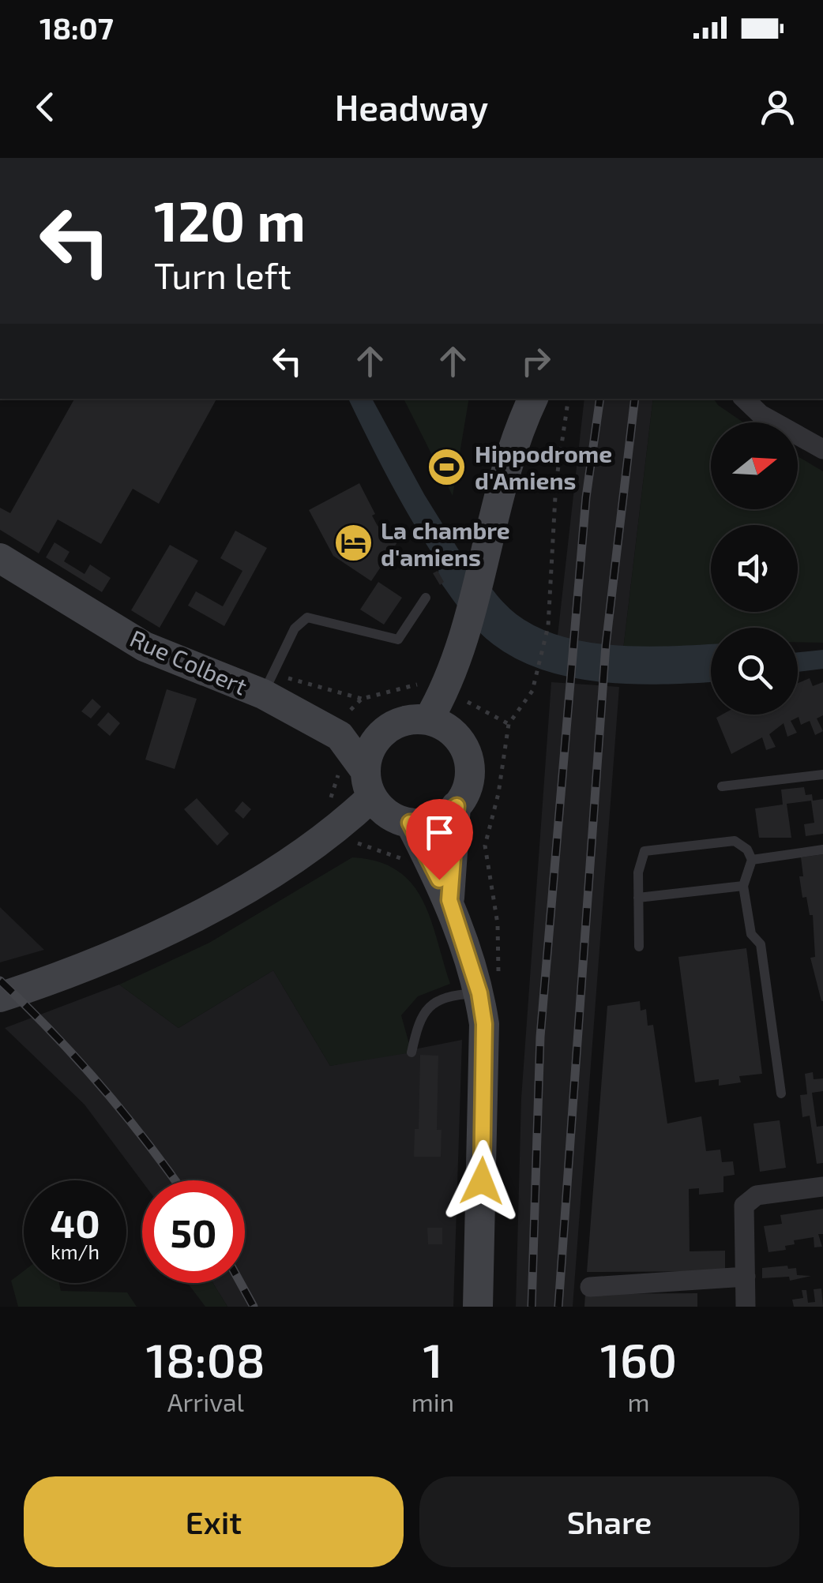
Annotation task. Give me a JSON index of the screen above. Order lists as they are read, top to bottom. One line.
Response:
{"streets":{"main road":["Rue Colbert"]},"places":{"sports":["Hippodrome d'Amiens"],"hotel":["La chambre d'amiens"]},"north":"right","page":{"status":"18:07","header":"Headway","turn":["120 m","Turn left"],"speed":"40 km/h","limit":"50","eta":["18:08","Arrival","1","min","160","m"],"buttons":["Exit","Share"]}}
